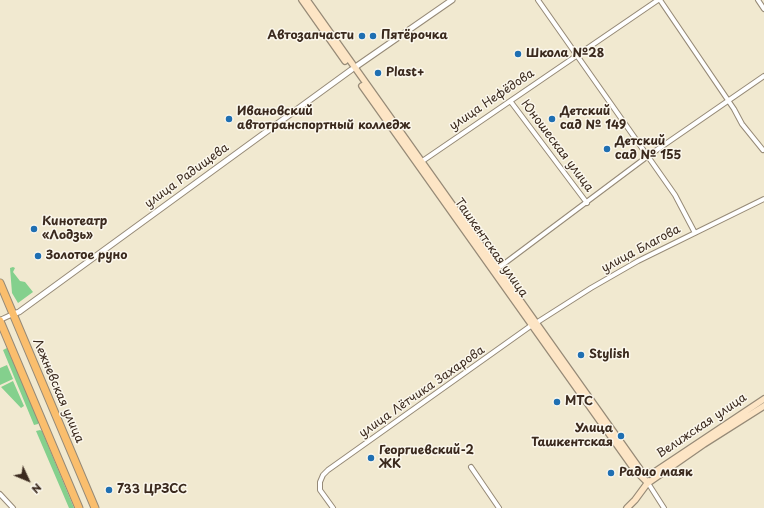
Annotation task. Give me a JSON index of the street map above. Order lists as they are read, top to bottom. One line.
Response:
{"streets":{"highway":["Лежневская улица"],"main road":["Ташкентская улица","Велижская улица"],"street":["улица Нефёдова","Юношеская улица","улица Радищева","улица Благова","улица Лётчика Захарова"]},"crossings":[["улица Нефёдова","Юношеская улица"],["улица Нефёдова","Ташкентская улица"],["улица Радищева","Ташкентская улица"],["улица Радищева","Лежневская улица"],["Ташкентская улица","улица Благова"],["Ташкентская улица","улица Лётчика Захарова"],["Ташкентская улица","Велижская улица"],["улица Благова","улица Лётчика Захарова"]],"places":["Автозапчасти","Пятёрочка","Школа №28","Plast+","Ивановский автотранспортный колледж","Детский сад № 149","Детский сад № 155","Кинотеатр «Лодзь»","Золотое руно","Stylish","МТС","Улица Ташкентская","Георгиевский-2 ЖК","Радио маяк","733 ЦРЗСС"],"north":"bottom right"}
